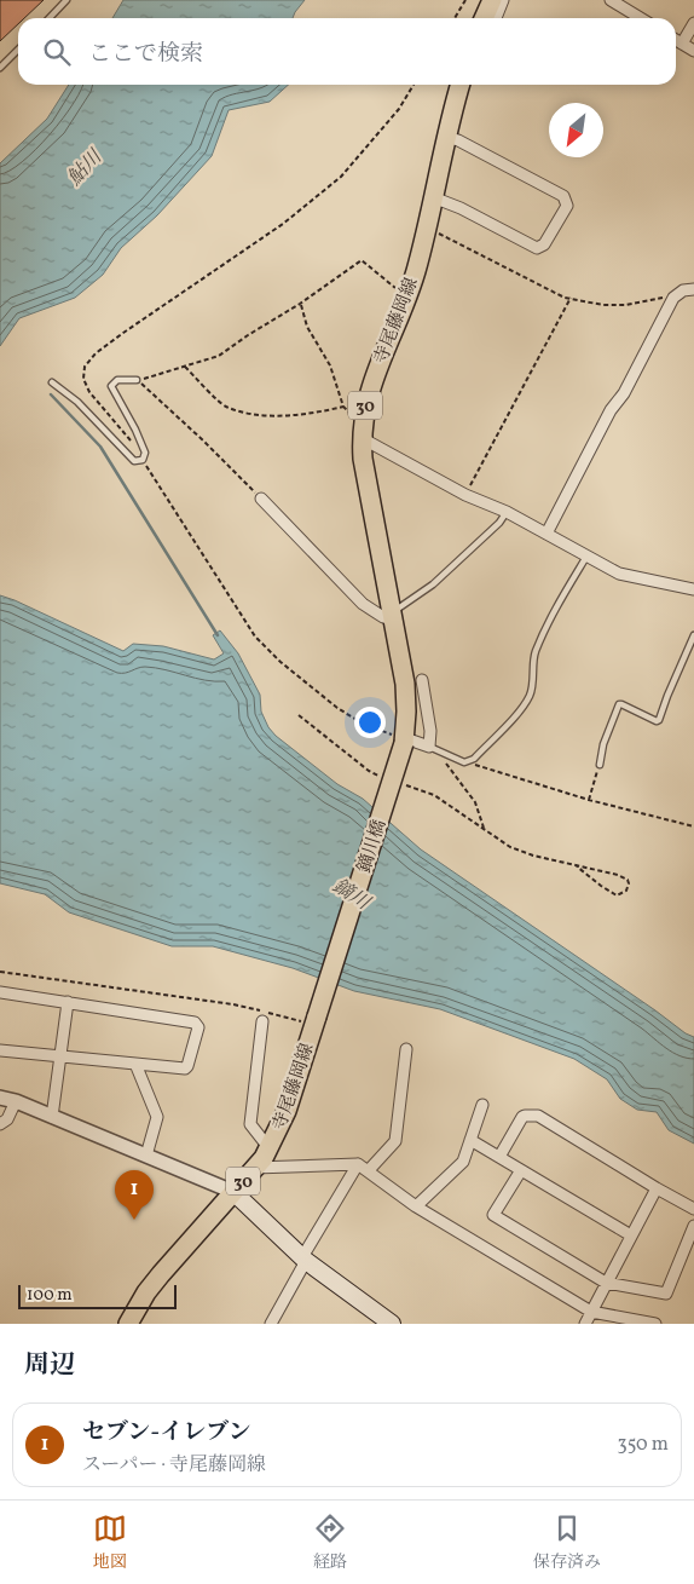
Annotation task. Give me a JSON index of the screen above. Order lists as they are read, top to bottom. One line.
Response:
{"streets":{"main road":["寺尾藤岡線","30","鏑川橋"]},"crossings":[["寺尾藤岡線","鏑川橋"]],"water":["鮎川","鏑川"],"scale_bar":"100 m","north":"bottom left","page":{"search":"ここで検索","pins":"1","scale":"100 m","heading":"周辺","list":[{"mark":"1","name":"セブン-イレブン","note":"スーパー · 寺尾藤岡線","value":"350 m"}],"nav":["地図","経路","保存済み"]}}
